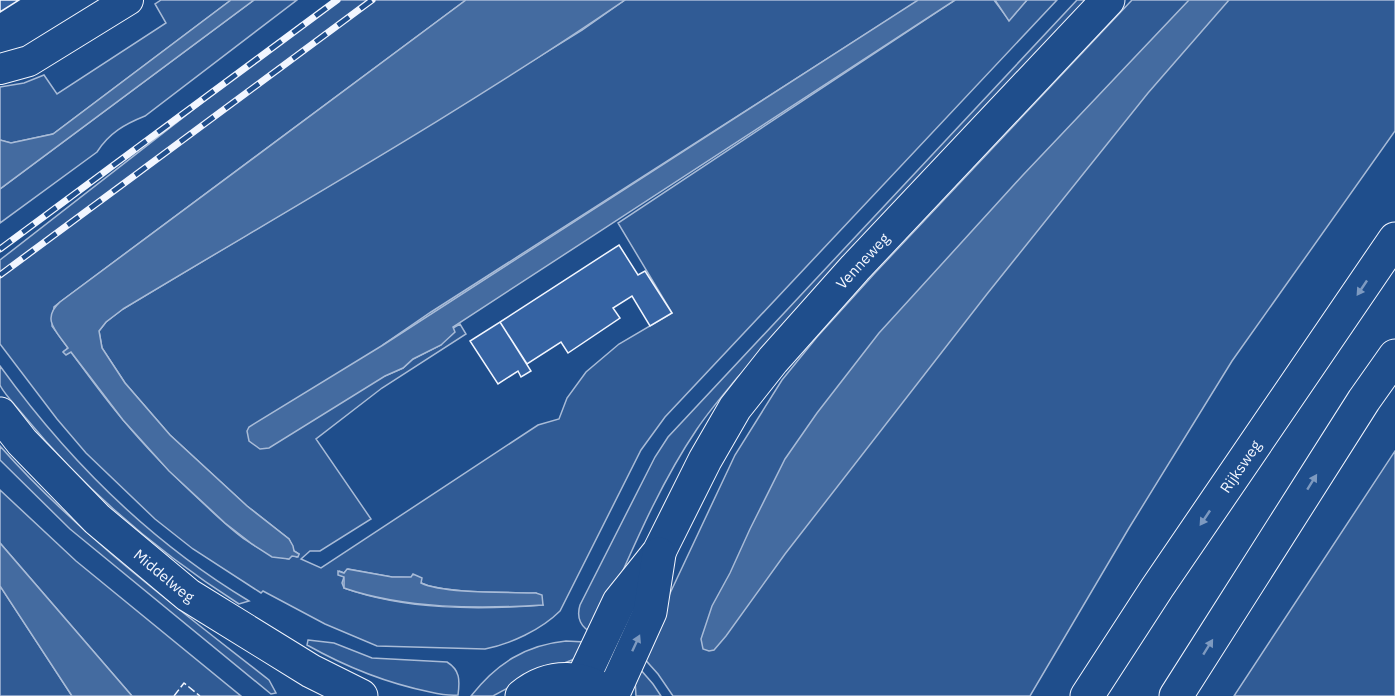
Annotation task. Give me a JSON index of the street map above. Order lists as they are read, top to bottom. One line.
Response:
{"streets":{"main road":["Venneweg","Rijksweg","Middelweg"]}}
